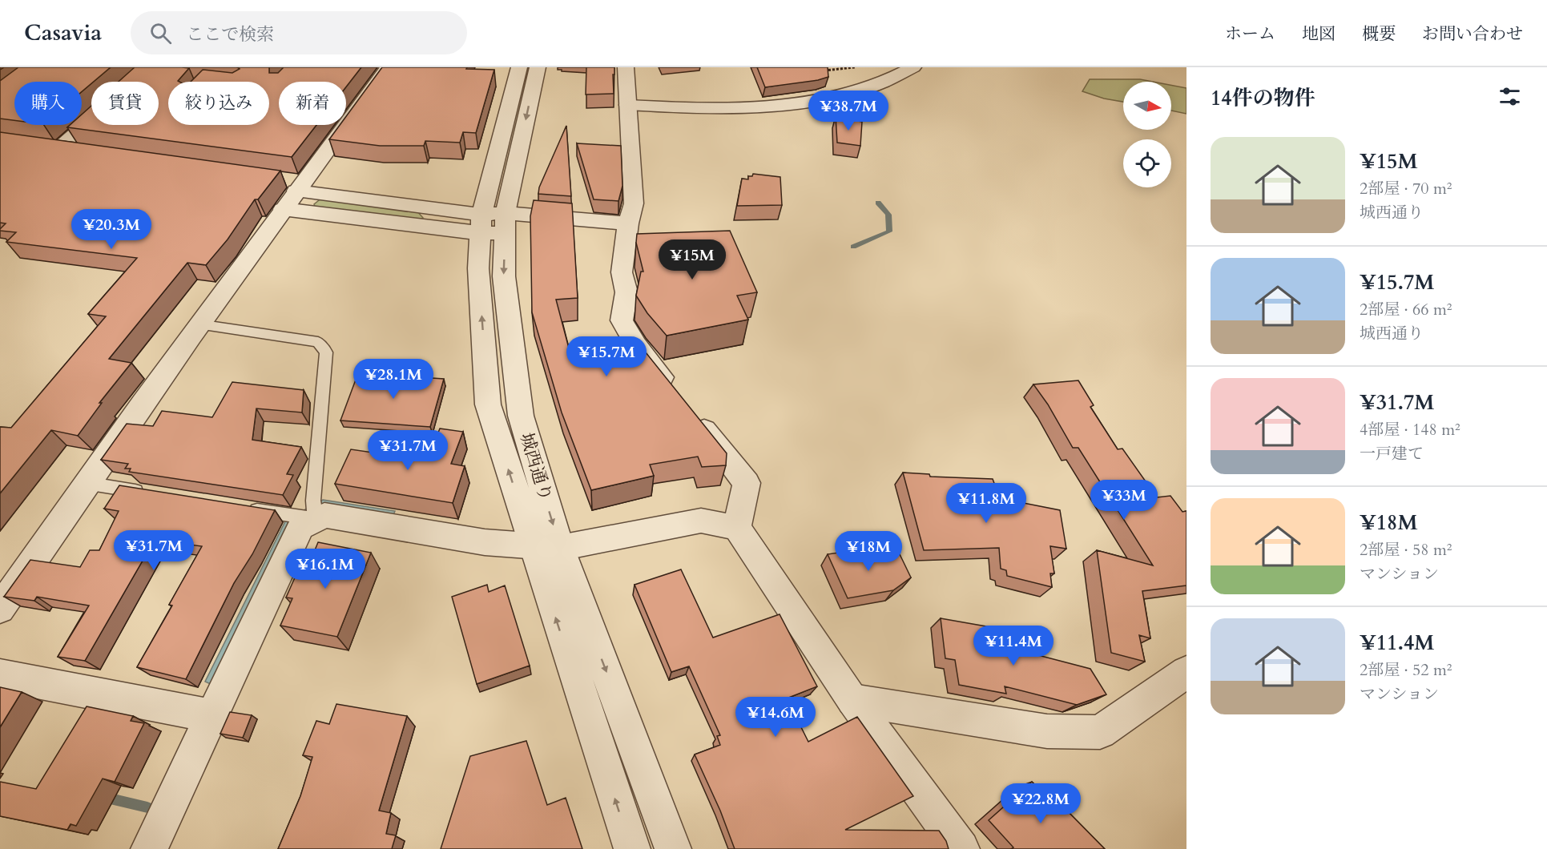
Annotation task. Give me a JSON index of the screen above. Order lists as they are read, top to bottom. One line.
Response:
{"streets":{"street":["城西通り"]},"north":"right","page":{"header":"Casavia","search":"ここで検索","nav":["ホーム","地図","概要","お問い合わせ"],"heading":"14件の物件","chip":["購入","賃貸","絞り込み","新着"],"price":["¥38.7M","¥20.3M","¥15M","¥15.7M","¥28.1M","¥31.7M","¥33M","¥11.8M","¥31.7M","¥18M","¥16.1M","¥11.4M","¥14.6M","¥22.8M"],"list":[{"name":"¥15M","note":"2部屋 · 70 m² · 城西通り"},{"name":"¥15.7M","note":"2部屋 · 66 m² · 城西通り"},{"name":"¥31.7M","note":"4部屋 · 148 m² · 一戸建て"},{"name":"¥18M","note":"2部屋 · 58 m² · マンション"},{"name":"¥11.4M","note":"2部屋 · 52 m² · マンション"}]}}
